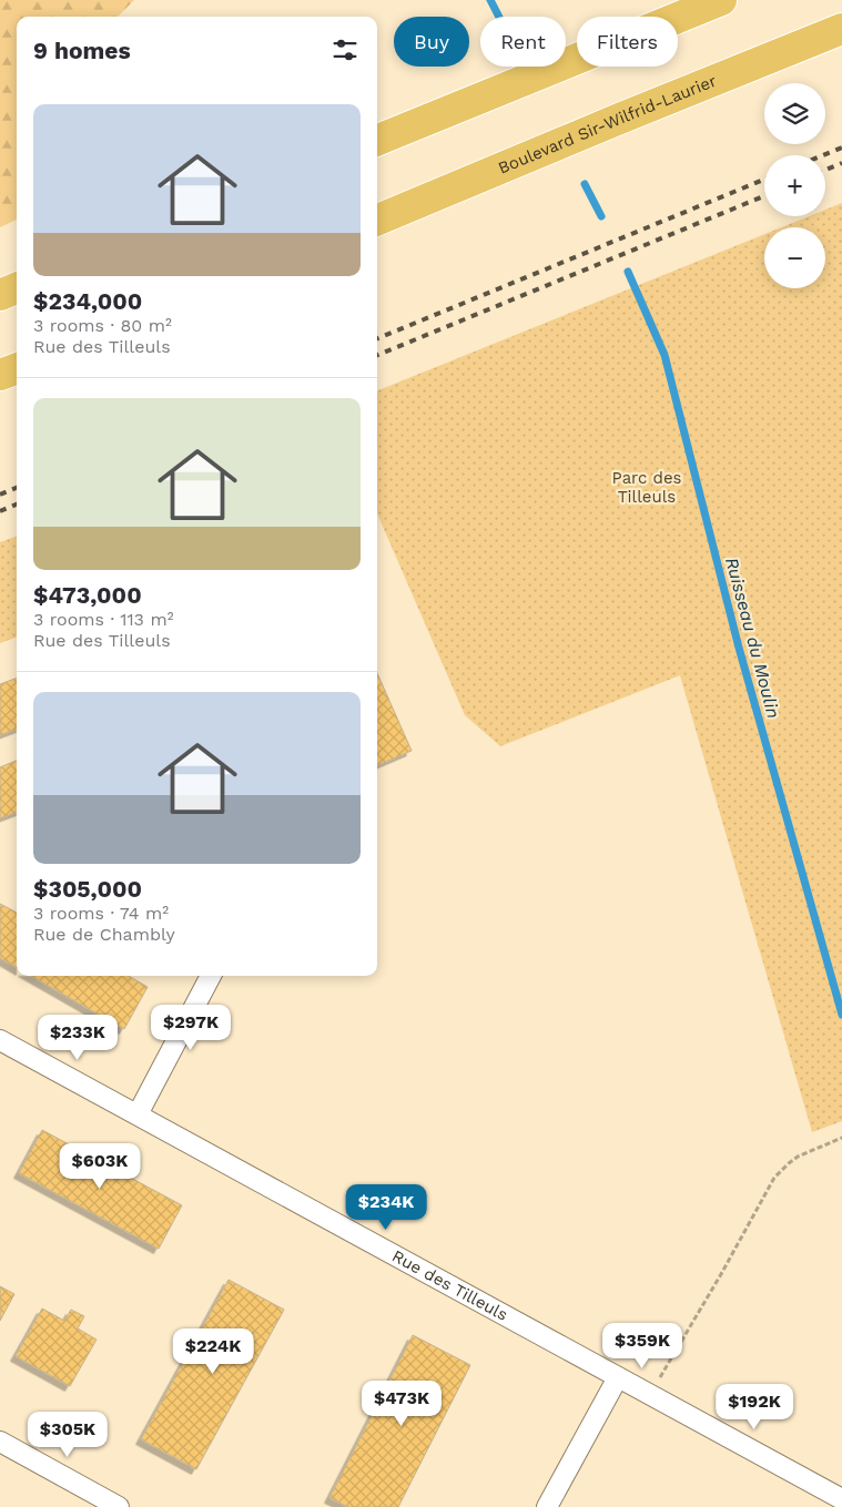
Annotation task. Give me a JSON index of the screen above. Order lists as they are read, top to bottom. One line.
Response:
{"streets":{"main road":["Boulevard Sir-Wilfrid-Laurier"],"street":["Rue des Tilleuls"]},"water":["Ruisseau du Moulin"],"parks":["Parc des Tilleuls"],"page":{"chip":["Buy","Rent","Filters"],"heading":"9 homes","map_buttons":["+","−"],"list":[{"name":"$234,000","note":"3 rooms · 80 m² · Rue des Tilleuls"},{"name":"$473,000","note":"3 rooms · 113 m² · Rue des Tilleuls"},{"name":"$305,000","note":"3 rooms · 74 m² · Rue de Chambly"}],"price":["$297K","$233K","$603K","$234K","$359K","$224K","$473K","$192K","$305K"]}}
